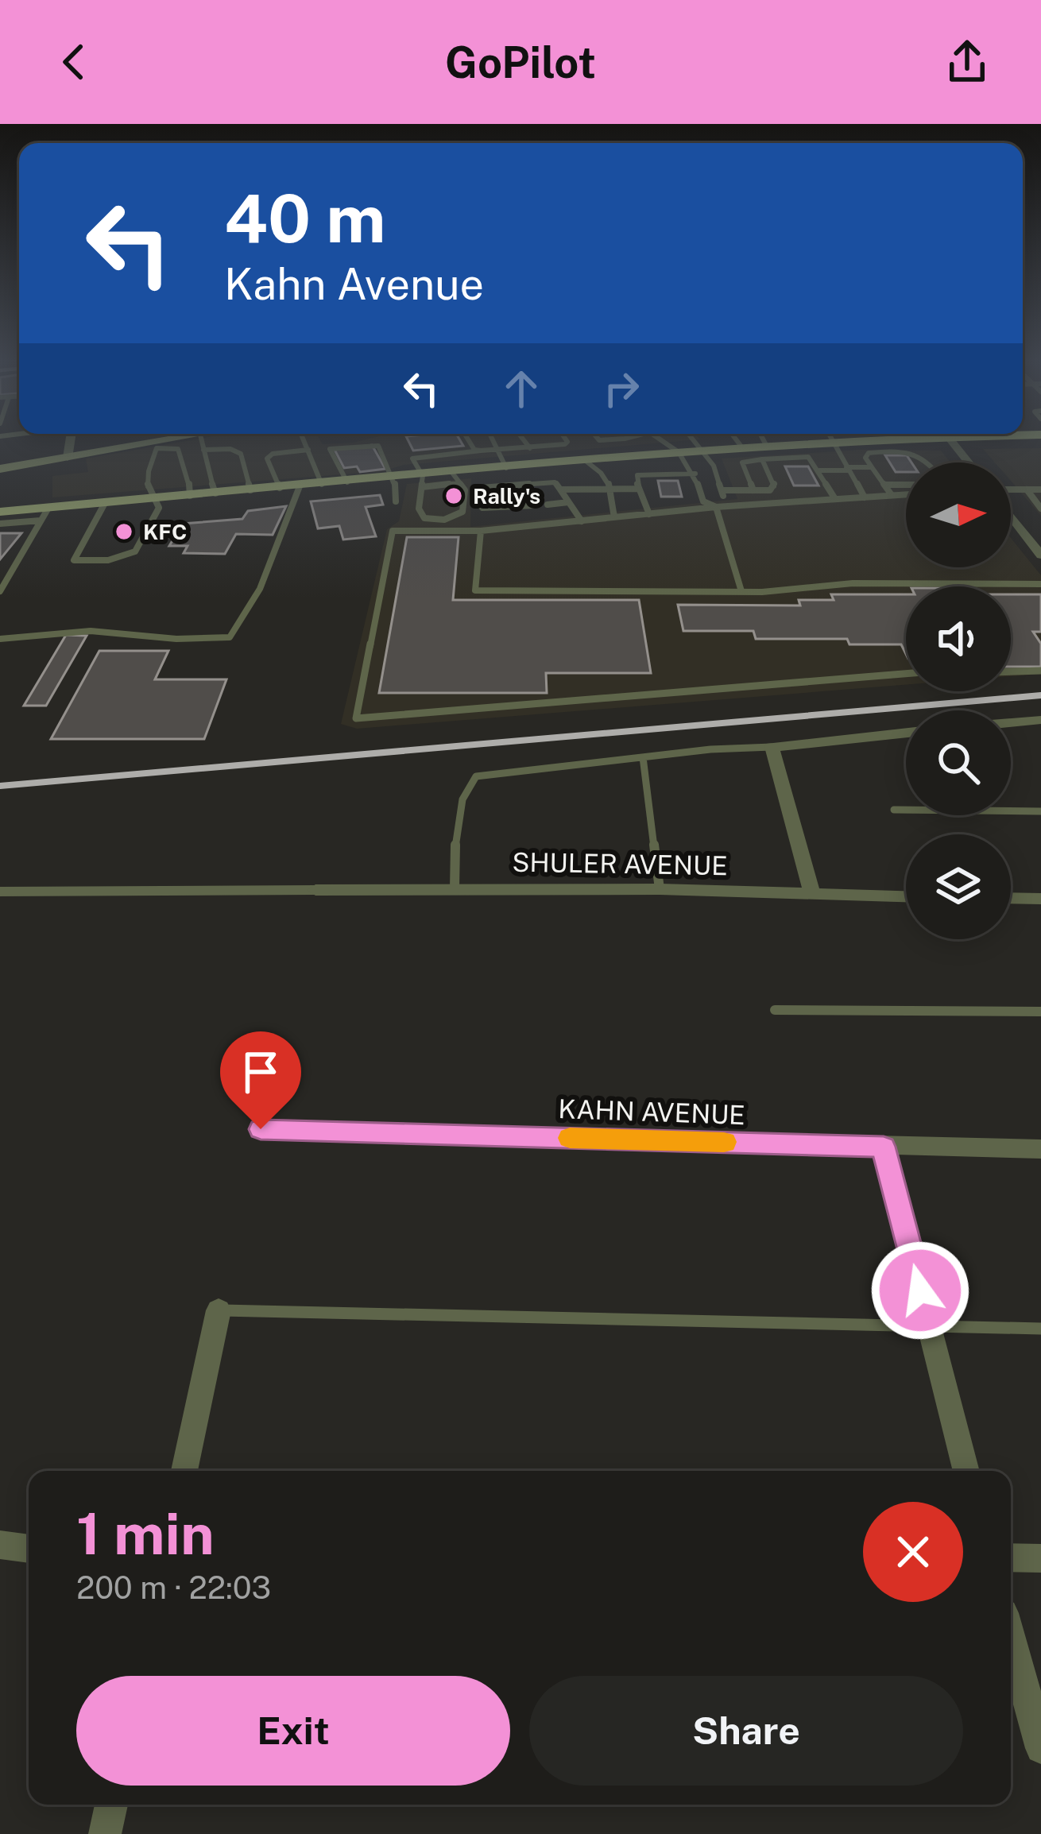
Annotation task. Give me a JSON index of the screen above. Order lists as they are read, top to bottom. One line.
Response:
{"streets":{"street":["SHULER AVENUE","KAHN AVENUE"]},"places":["Rally's","KFC"],"north":"right","page":{"header":"GoPilot","turn":["40 m","Kahn Avenue"],"heading":["1 min","200 m · 22:03"],"buttons":["Exit","Share"]}}
